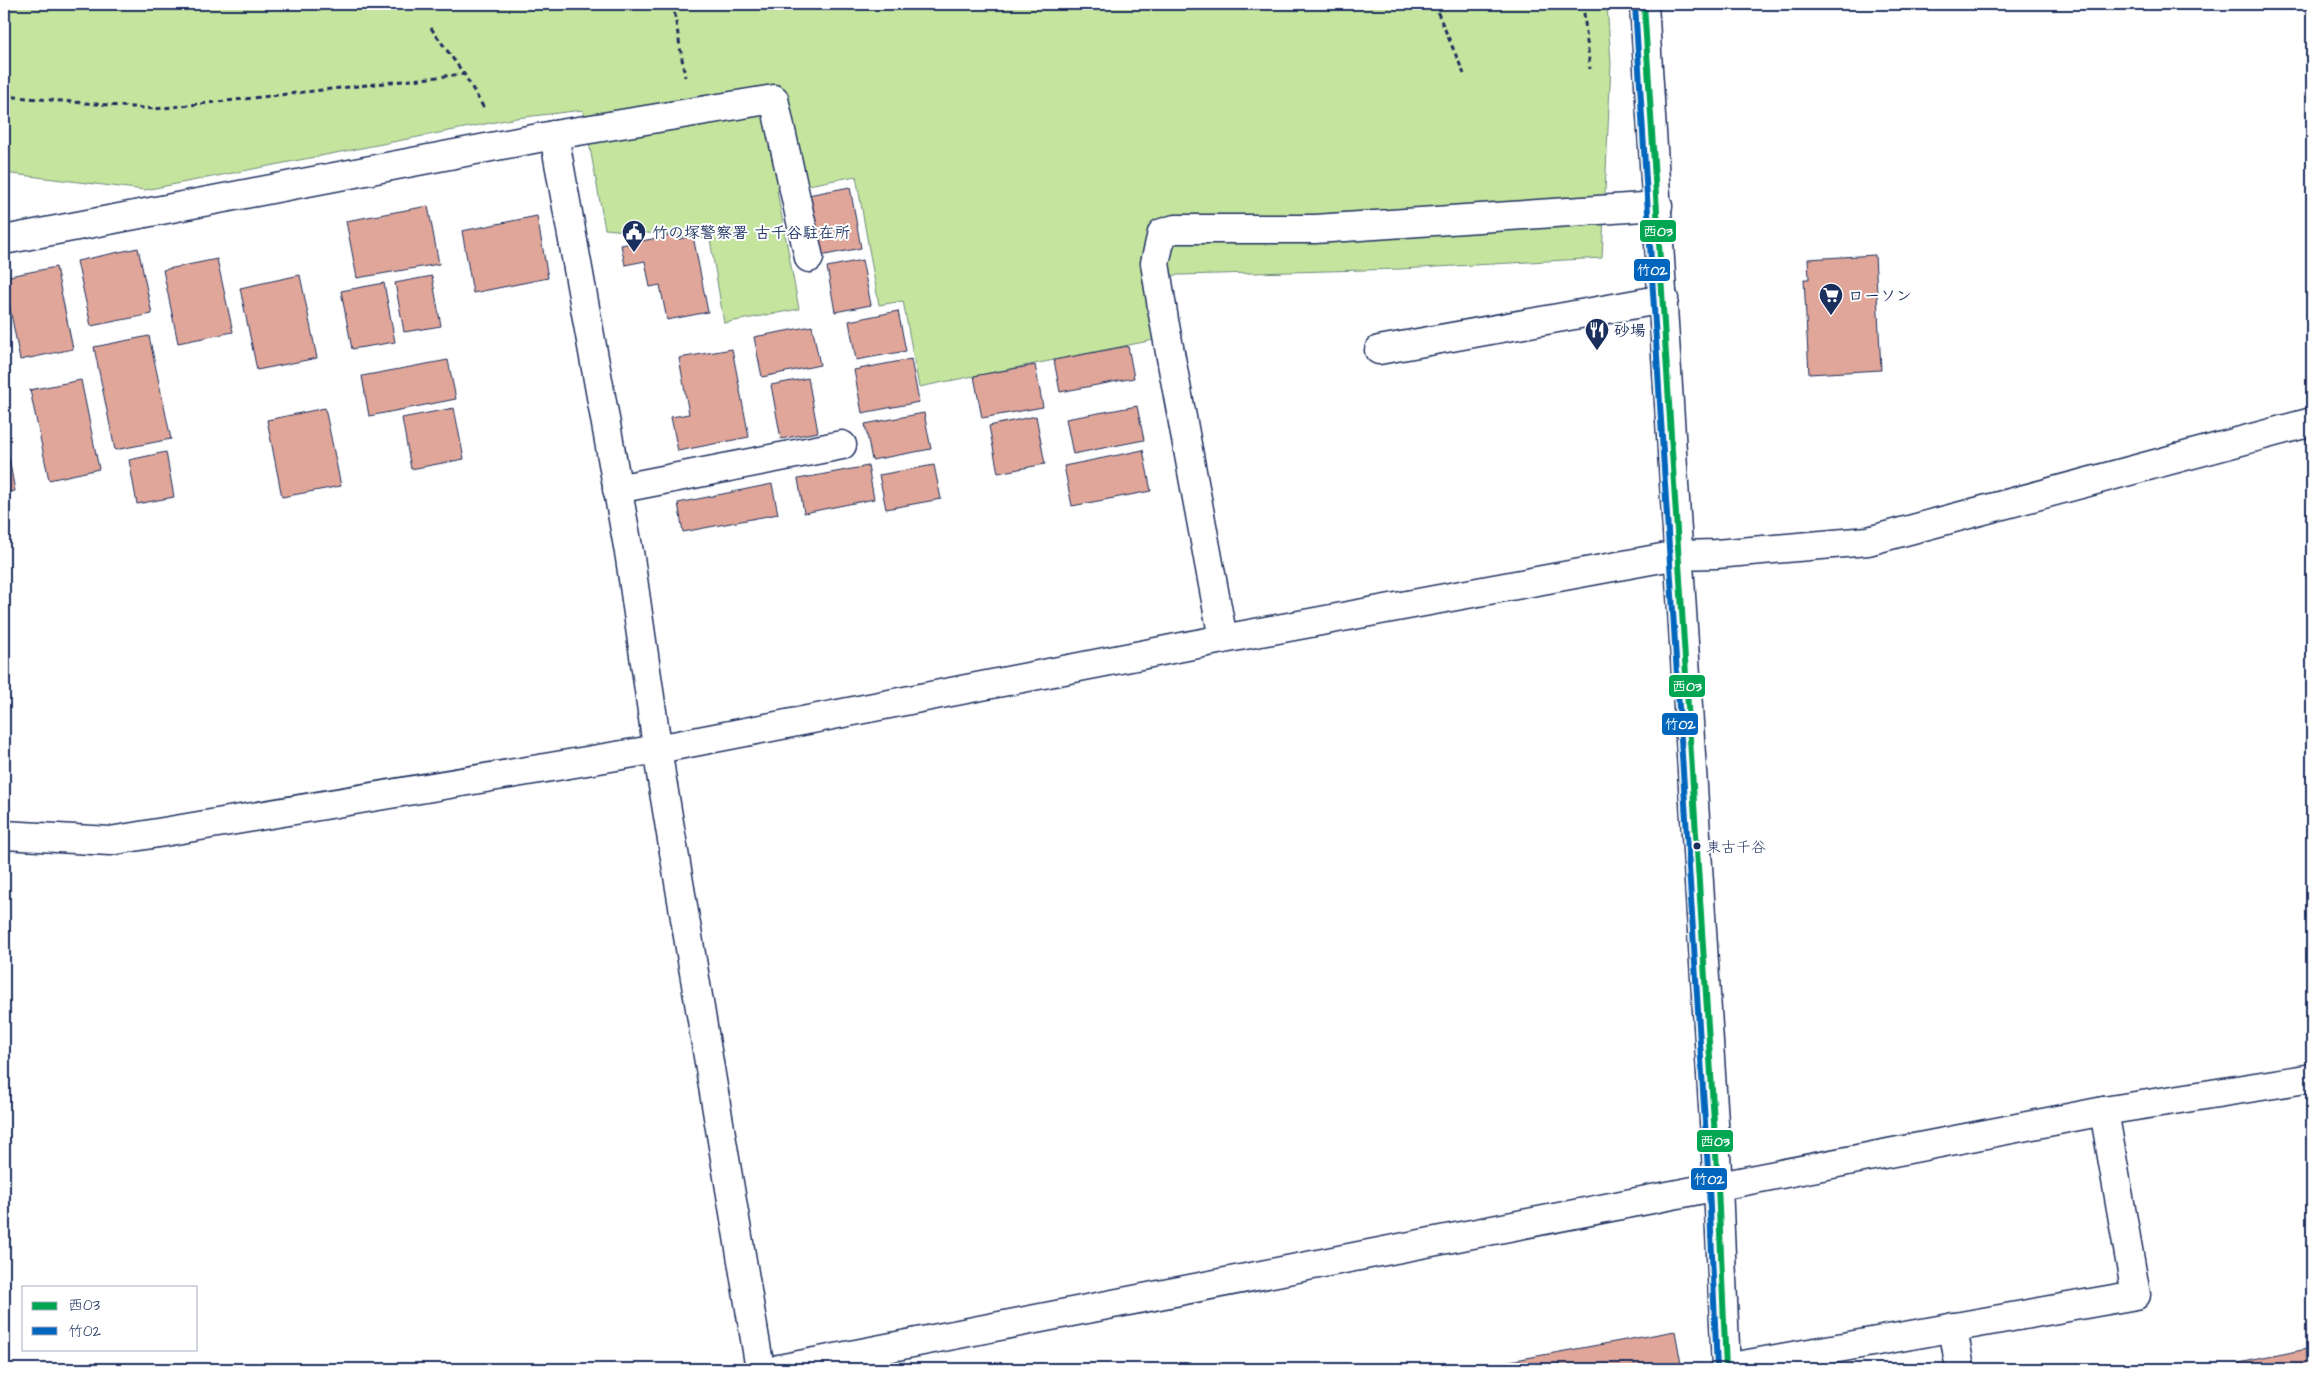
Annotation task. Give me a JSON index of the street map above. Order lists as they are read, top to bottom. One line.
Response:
{"places":{"public building":["竹の塚警察署 古千谷駐在所"],"supermarket":["ローソン"],"restaurant":["砂場"],"other":["東古千谷"]},"lines":["transit line 西03","transit line 竹02"],"legend":["西03","竹02"]}
